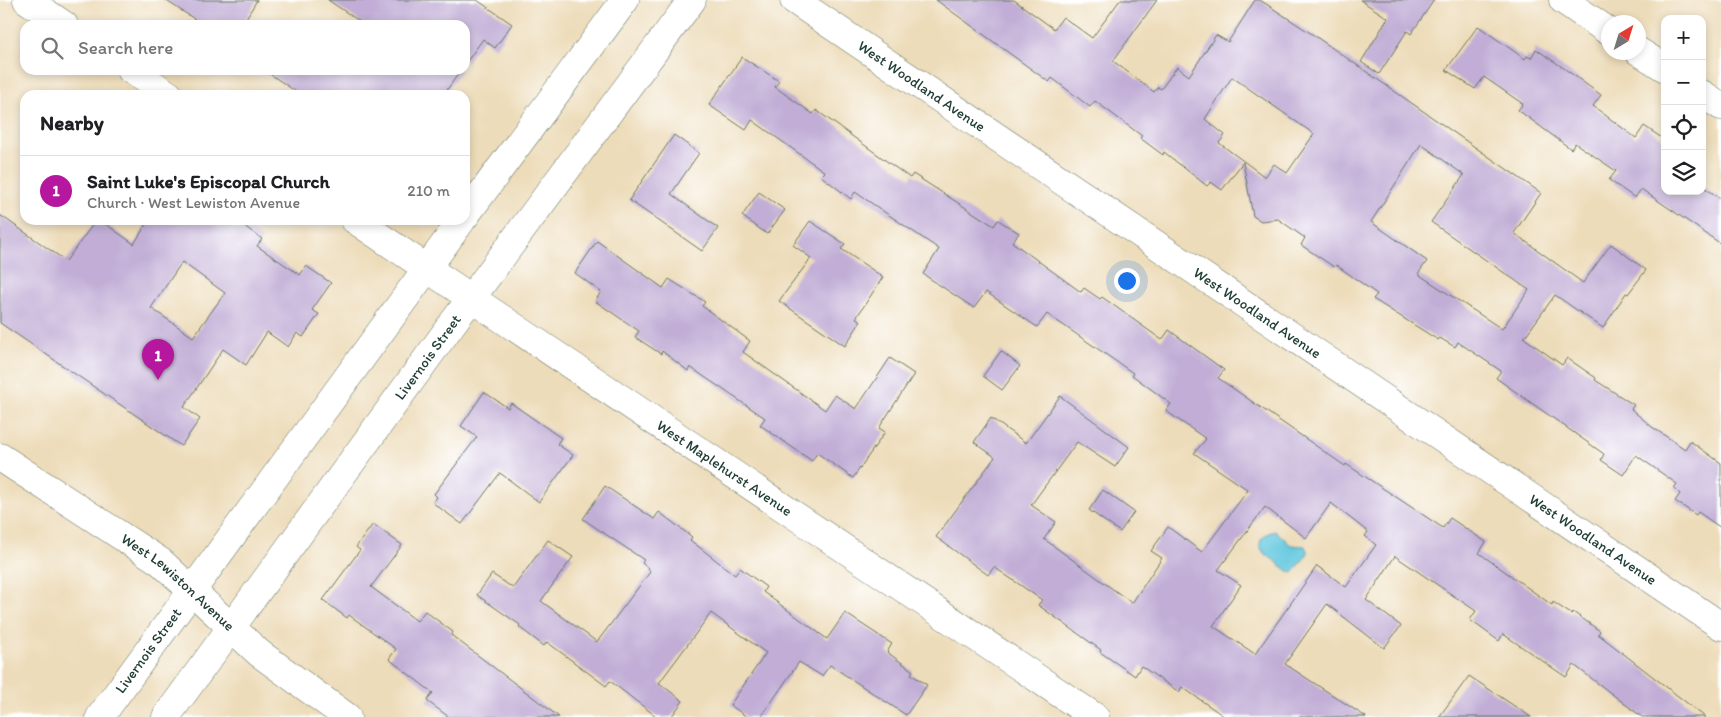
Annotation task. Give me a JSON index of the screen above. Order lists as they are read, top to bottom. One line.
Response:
{"streets":{"street":["West Woodland Avenue","Livernois Street","West Maplehurst Avenue","West Lewiston Avenue"]},"crossings":[["Livernois Street","West Maplehurst Avenue"],["Livernois Street","West Lewiston Avenue"]],"north":"top right","page":{"map_buttons":["+","−"],"search":"Search here","heading":"Nearby","list":[{"mark":"1","name":"Saint Luke's Episcopal Church","note":"Church · West Lewiston Avenue","value":"210 m"}],"pins":"1"}}
